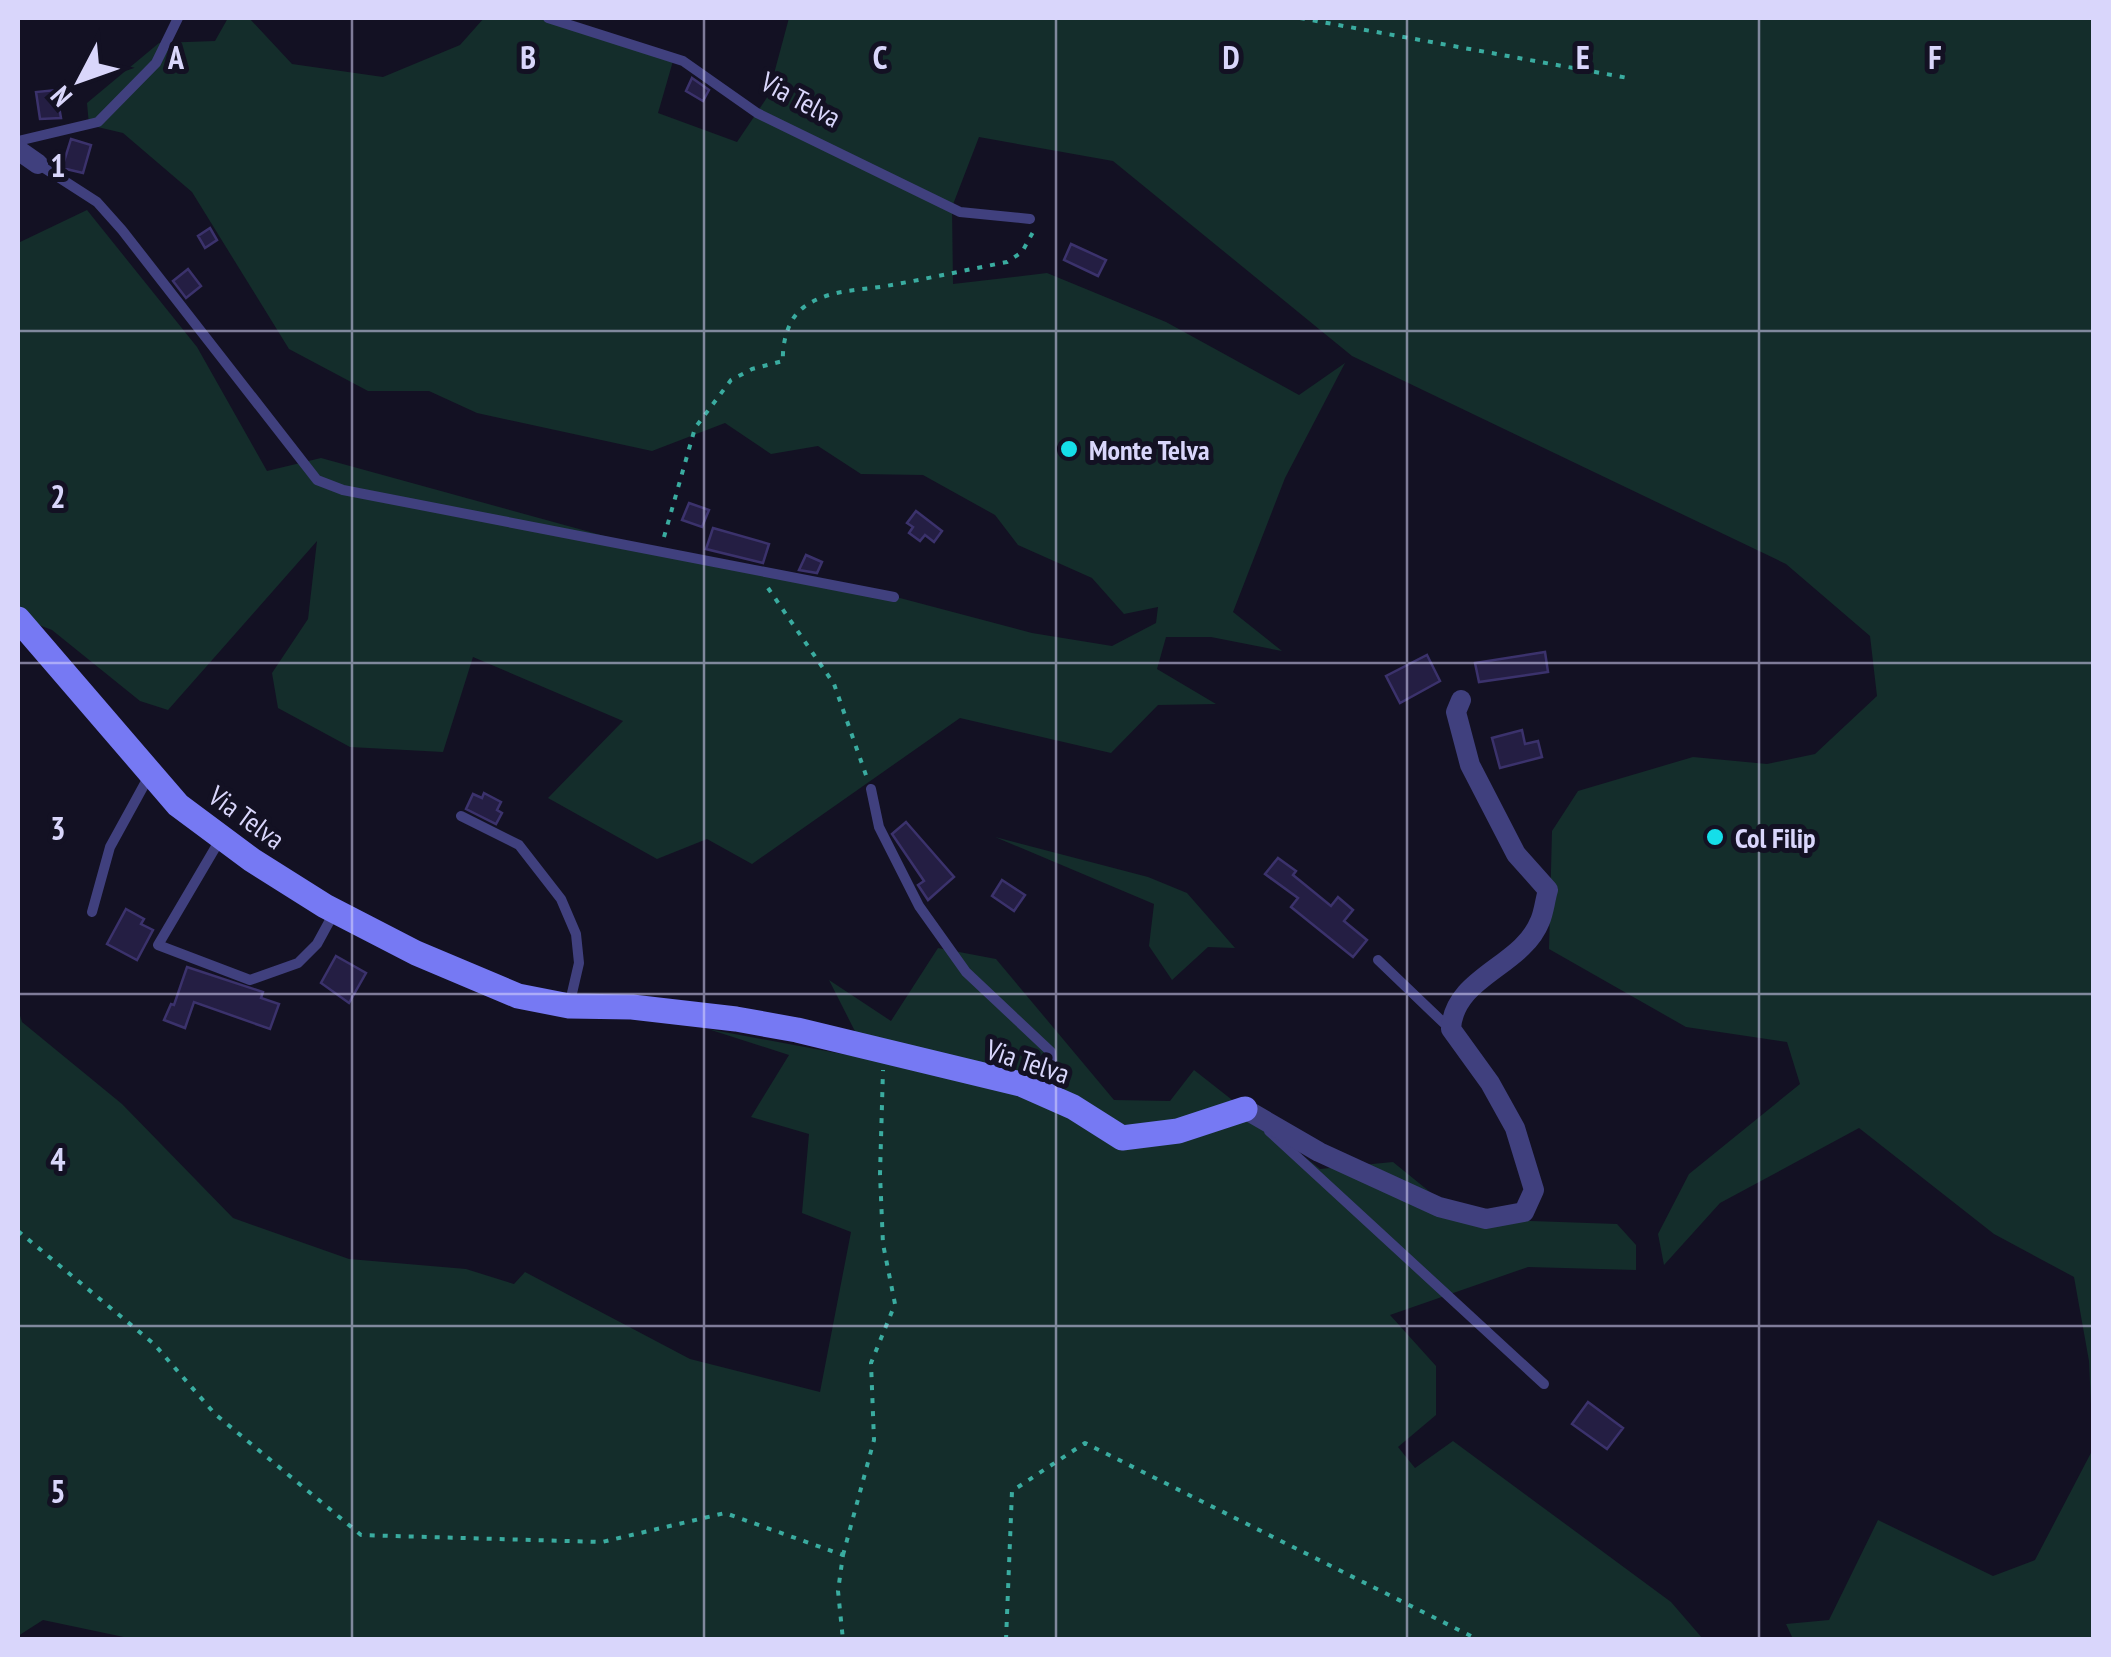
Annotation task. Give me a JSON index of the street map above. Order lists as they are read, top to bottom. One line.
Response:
{"streets":{"street":["Via Telva"]},"places":["Monte Telva","Col Filip"],"north":"bottom left","grid":{"columns":["A","B","C","D","E","F"],"rows":["1","2","3","4","5"]}}
